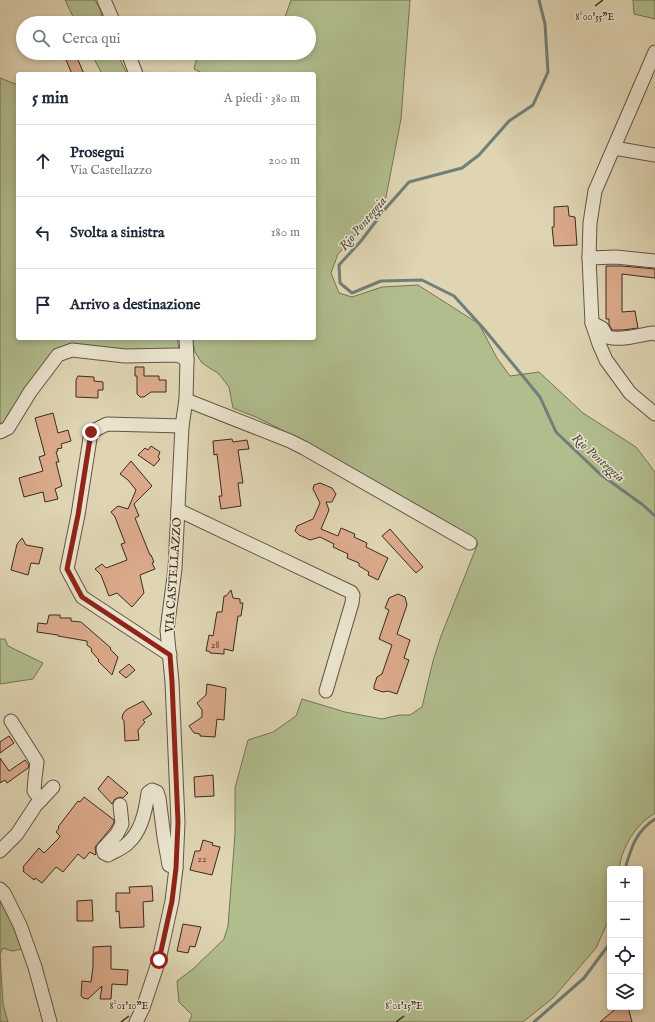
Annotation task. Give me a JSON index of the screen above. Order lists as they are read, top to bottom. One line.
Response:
{"streets":{"street":["VIA CASTELLAZZO"]},"water":["Rio Ponteggia"],"house_numbers":["28","22"],"page":{"search":"Cerca qui","heading":["5 min","A piedi · 380 m"],"list":[["Prosegui","Via Castellazzo","200 m"],["Svolta a sinistra","180 m"],"Arrivo a destinazione"],"map_buttons":["+","−"]},"coordinates":["8°00'55\"E","8°01'10\"E","8°01'15\"E"]}
